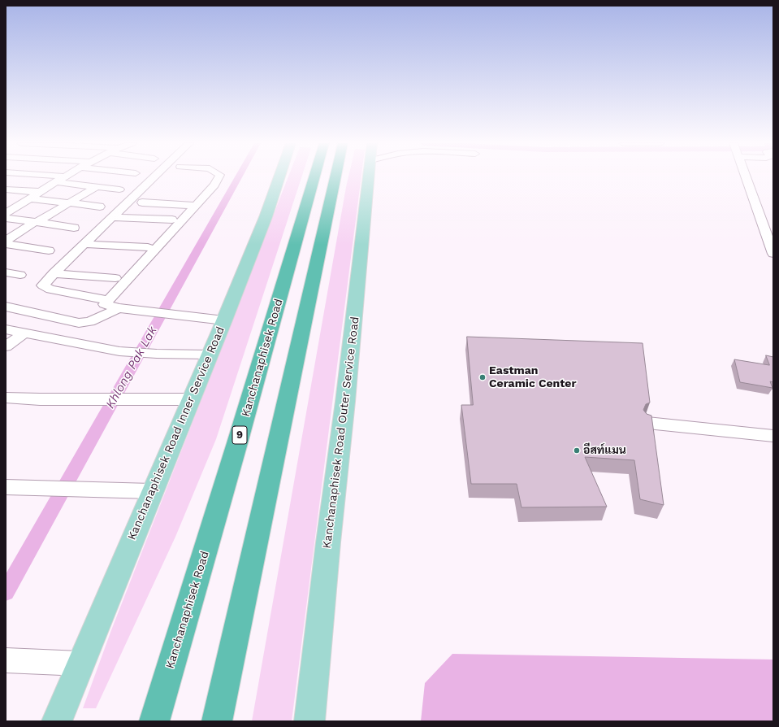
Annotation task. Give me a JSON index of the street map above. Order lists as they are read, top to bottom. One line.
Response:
{"streets":{"highway":["Kanchanaphisek Road","9"],"main road":["Kanchanaphisek Road Outer Service Road","Kanchanaphisek Road Inner Service Road"]},"water":["Khlong Pak Lak"],"places":["Eastman Ceramic Center","อีสท์แมน"]}
